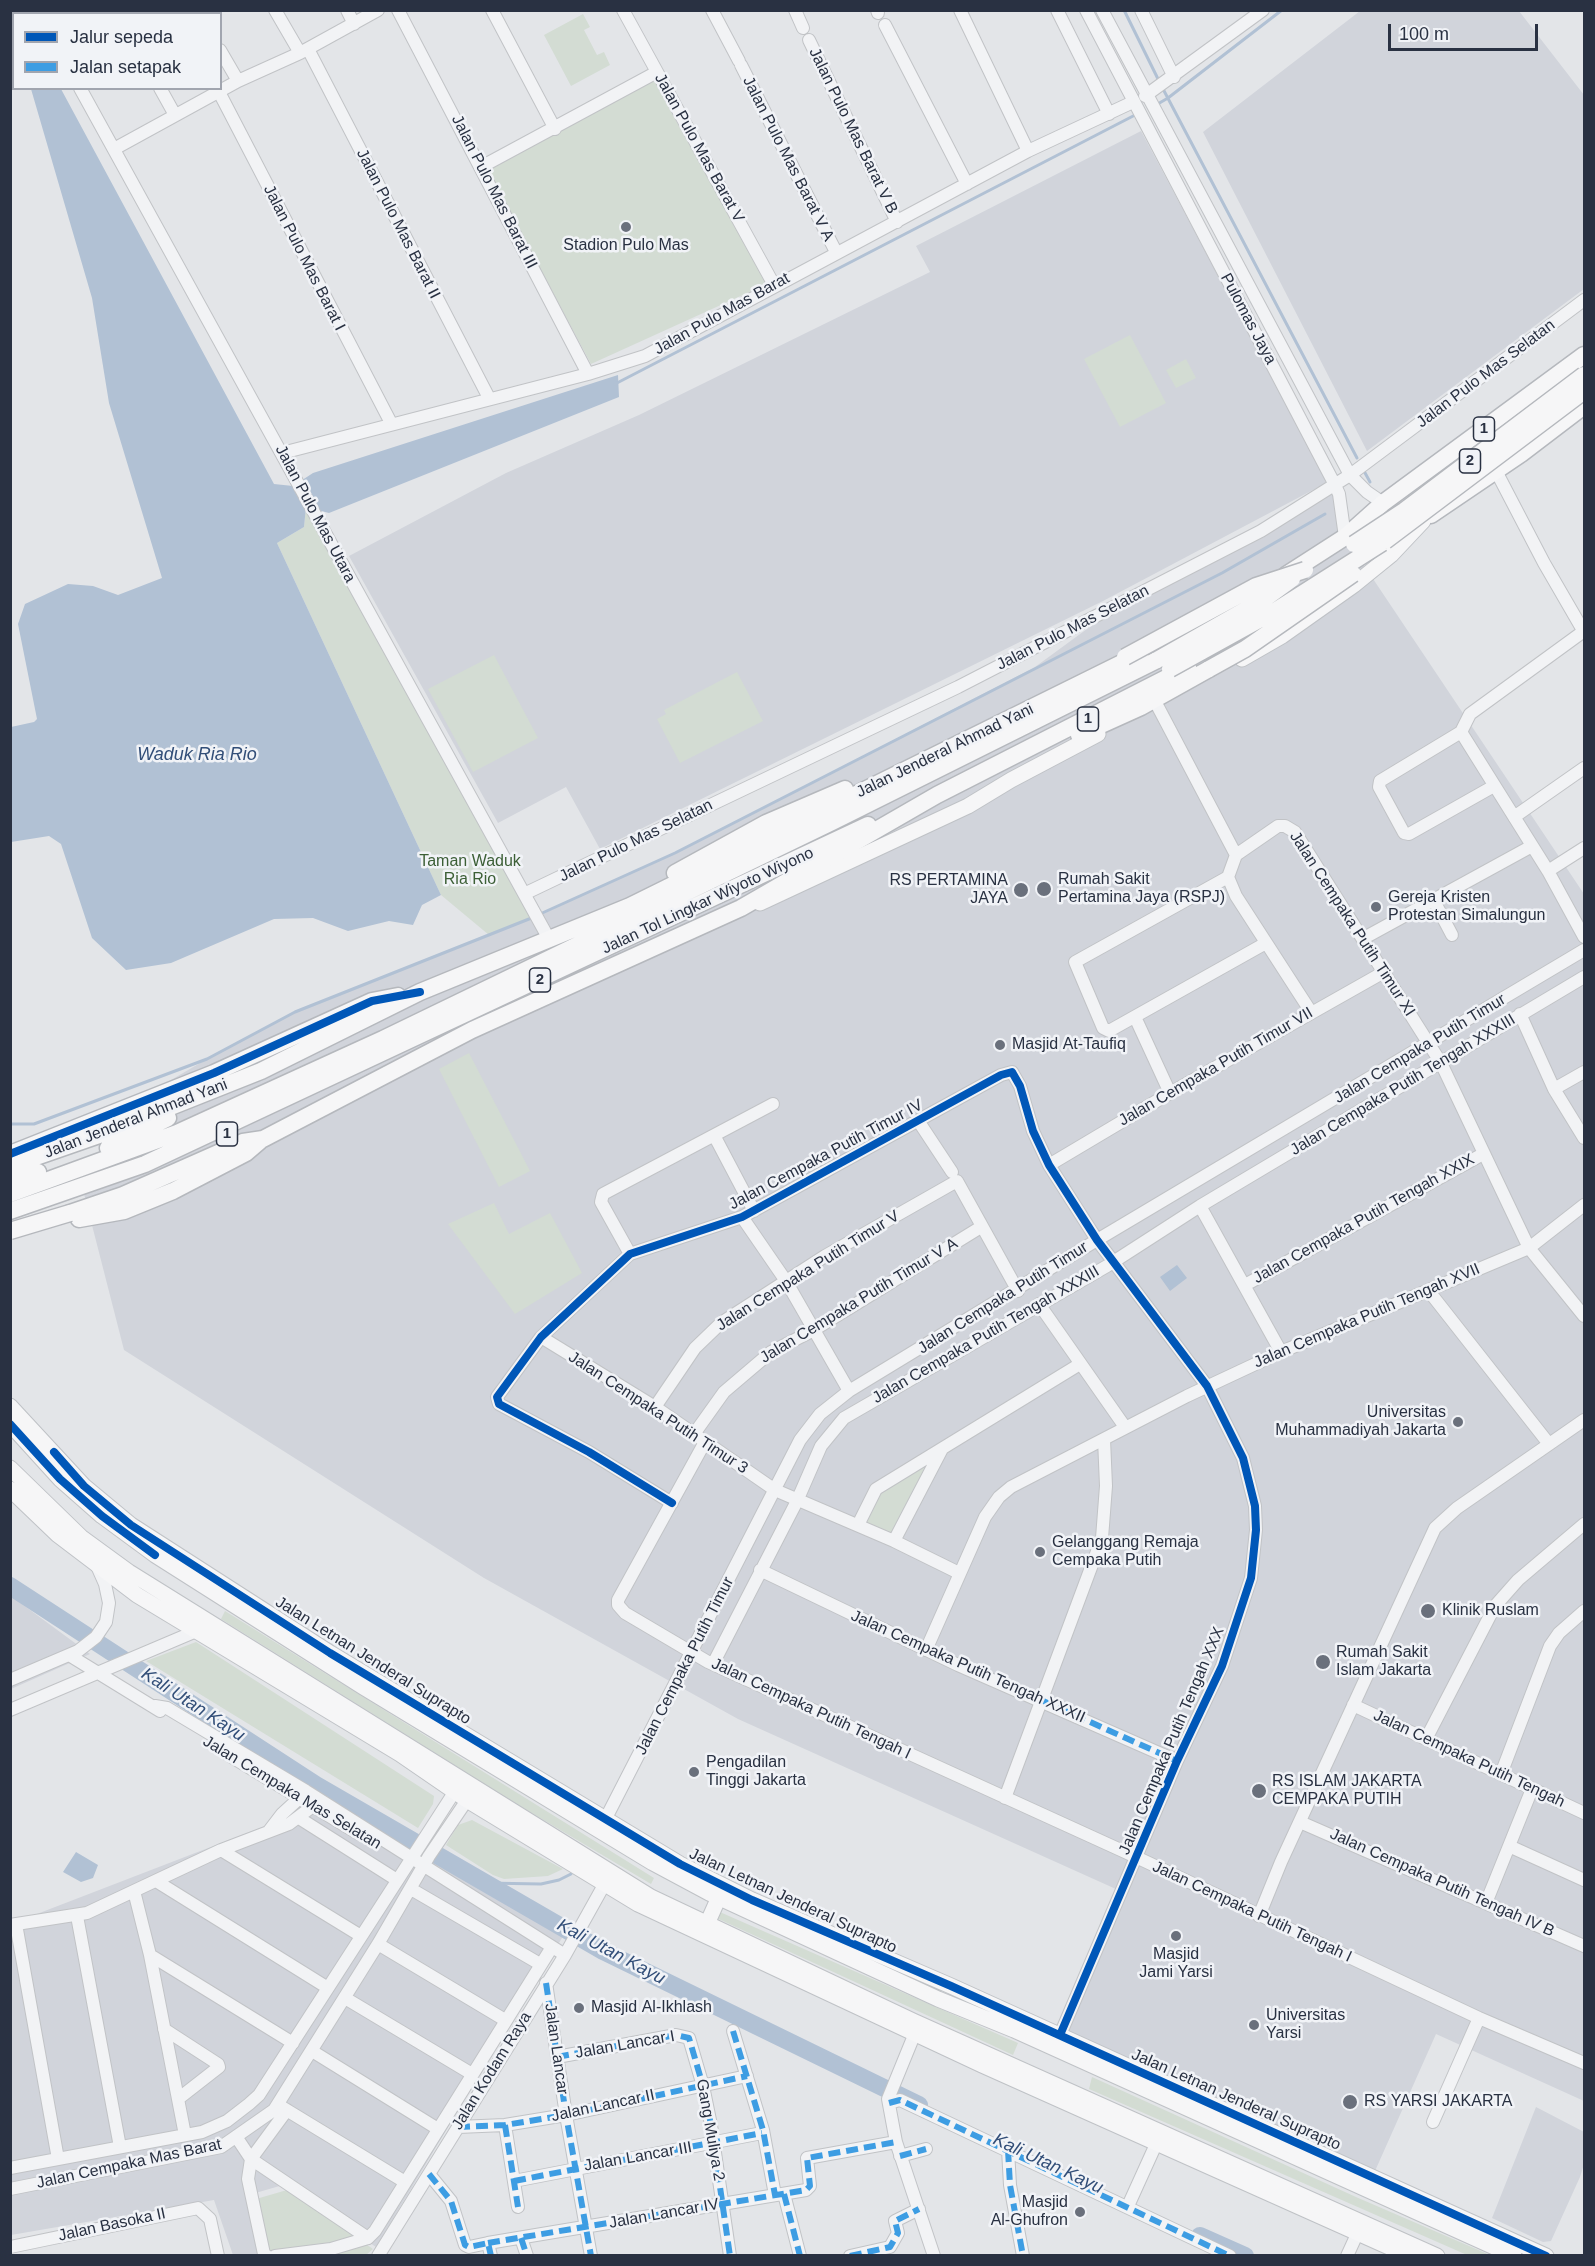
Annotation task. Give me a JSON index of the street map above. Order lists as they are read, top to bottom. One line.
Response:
{"streets":{"highway":["1","2","Jalan Jenderal Ahmad Yani","Jalan Tol Lingkar Wiyoto Wiyono"],"main road":["Jalan Letnan Jenderal Suprapto"],"street":["Jalan Pulo Mas Barat V B","Jalan Pulo Mas Barat V","Jalan Pulo Mas Barat V A","Jalan Pulo Mas Barat III","Jalan Pulo Mas Barat II","Jalan Pulo Mas Barat I","Jalan Pulo Mas Barat","Pulomas Jaya","Jalan Pulo Mas Selatan","Jalan Pulo Mas Utara","Jalan Cempaka Putih Timur XI","Jalan Cempaka Putih Timur","Jalan Cempaka Putih Timur VII","Jalan Cempaka Putih Tengah XXXIII","Jalan Cempaka Putih Timur IV","Jalan Cempaka Putih Tengah XXIX","Jalan Cempaka Putih Timur V","Jalan Cempaka Putih Timur V A","Jalan Cempaka Putih Tengah XVII","Jalan Cempaka Putih Timur 3","Jalan Cempaka Putih Tengah XXXII","Jalan Cempaka Putih Tengah I","Jalan Cempaka Putih Tengah XXX","Jalan Cempaka Putih Tengah","Jalan Cempaka Mas Selatan","Jalan Cempaka Putih Tengah IV B","Jalan Lancar I","Jalan Lancar","Jalan Kodam Raya","Jalan Lancar II","Gang Muliya 2","Jalan Lancar III","Jalan Cempaka Mas Barat","Jalan Lancar IV","Jalan Basoka II"]},"crossings":[["Jalan Pulo Mas Barat V B","Jalan Pulo Mas Barat"],["Jalan Pulo Mas Barat V","Jalan Pulo Mas Barat"],["Jalan Pulo Mas Barat V A","Jalan Pulo Mas Barat"],["Jalan Pulo Mas Barat III","Jalan Pulo Mas Barat"],["Jalan Pulo Mas Barat II","Jalan Pulo Mas Barat"],["Jalan Pulo Mas Barat I","Jalan Pulo Mas Barat"],["Jalan Pulo Mas Barat","Pulomas Jaya"],["Jalan Pulo Mas Barat","Jalan Pulo Mas Utara"],["Pulomas Jaya","Jalan Pulo Mas Selatan"],["Pulomas Jaya","Jalan Jenderal Ahmad Yani"],["Jalan Pulo Mas Selatan","Jalan Pulo Mas Utara"],["1","Jalan Tol Lingkar Wiyoto Wiyono"],["2","Jalan Tol Lingkar Wiyoto Wiyono"],["Jalan Pulo Mas Utara","Jalan Jenderal Ahmad Yani"],["Jalan Cempaka Putih Timur XI","Jalan Cempaka Putih Timur"],["Jalan Cempaka Putih Timur XI","Jalan Cempaka Putih Timur VII"],["Jalan Cempaka Putih Timur","Jalan Cempaka Putih Tengah XXXIII"],["Jalan Cempaka Putih Timur","Jalan Cempaka Putih Timur 3"],["Jalan Cempaka Putih Timur","Jalan Letnan Jenderal Suprapto"],["Jalan Cempaka Putih Timur","Jalan Cempaka Putih Tengah I"],["Jalan Cempaka Putih Timur","Jalan Cempaka Putih Tengah XXX"],["Jalan Cempaka Putih Timur VII","Jalan Cempaka Putih Tengah XXX"],["Jalan Cempaka Putih Tengah XXXIII","Jalan Cempaka Putih Timur 3"],["Jalan Cempaka Putih Tengah XXXIII","Jalan Cempaka Putih Tengah XXXII"],["Jalan Cempaka Putih Tengah XXXIII","Jalan Cempaka Putih Tengah I"],["Jalan Cempaka Putih Tengah XXXIII","Jalan Cempaka Putih Tengah XXX"],["Jalan Cempaka Putih Timur IV","Jalan Cempaka Putih Timur 3"],["Jalan Cempaka Putih Timur IV","Jalan Cempaka Putih Tengah I"],["Jalan Cempaka Putih Timur IV","Jalan Cempaka Putih Tengah XXX"],["Jalan Cempaka Putih Timur V","Jalan Cempaka Putih Timur 3"],["Jalan Cempaka Putih Timur V A","Jalan Cempaka Putih Timur 3"],["Jalan Cempaka Putih Tengah XVII","Jalan Cempaka Putih Timur 3"],["Jalan Cempaka Putih Tengah XVII","Jalan Cempaka Putih Tengah XXXII"],["Jalan Cempaka Putih Tengah XVII","Jalan Cempaka Putih Tengah XXX"],["Jalan Letnan Jenderal Suprapto","Jalan Cempaka Putih Tengah XXX"],["Jalan Cempaka Putih Tengah XXXII","Jalan Cempaka Putih Tengah XXX"],["Jalan Cempaka Putih Tengah I","Jalan Cempaka Putih Tengah XXX"],["Jalan Cempaka Mas Selatan","Jalan Kodam Raya"],["Jalan Cempaka Mas Selatan","Jalan Cempaka Mas Barat"],["Jalan Lancar I","Jalan Lancar"],["Jalan Lancar I","Gang Muliya 2"],["Jalan Lancar","Jalan Kodam Raya"],["Jalan Lancar","Jalan Lancar II"],["Jalan Lancar","Jalan Lancar III"],["Jalan Lancar","Jalan Lancar IV"],["Jalan Kodam Raya","Jalan Lancar II"],["Jalan Lancar II","Gang Muliya 2"],["Gang Muliya 2","Jalan Lancar III"],["Gang Muliya 2","Jalan Lancar IV"]],"water":["Waduk Ria Rio","Kali Utan Kayu"],"parks":["Taman Waduk Ria Rio"],"places":["Stadion Pulo Mas","Rumah Sakit Pertamina Jaya (RSPJ)","RS PERTAMINA JAYA","Gereja Kristen Protestan Simalungun","Masjid At-Taufiq","Universitas Muhammadiyah Jakarta","Gelanggang Remaja Cempaka Putih","Klinik Ruslam","Rumah Sakit Islam Jakarta","Pengadilan Tinggi Jakarta","RS ISLAM JAKARTA CEMPAKA PUTIH","Masjid Jami Yarsi","Masjid Al-Ikhlash","Universitas Yarsi","RS YARSI JAKARTA","Masjid Al-Ghufron"],"legend":["Jalur sepeda","Jalan setapak"],"scale_bar":"100 m"}
